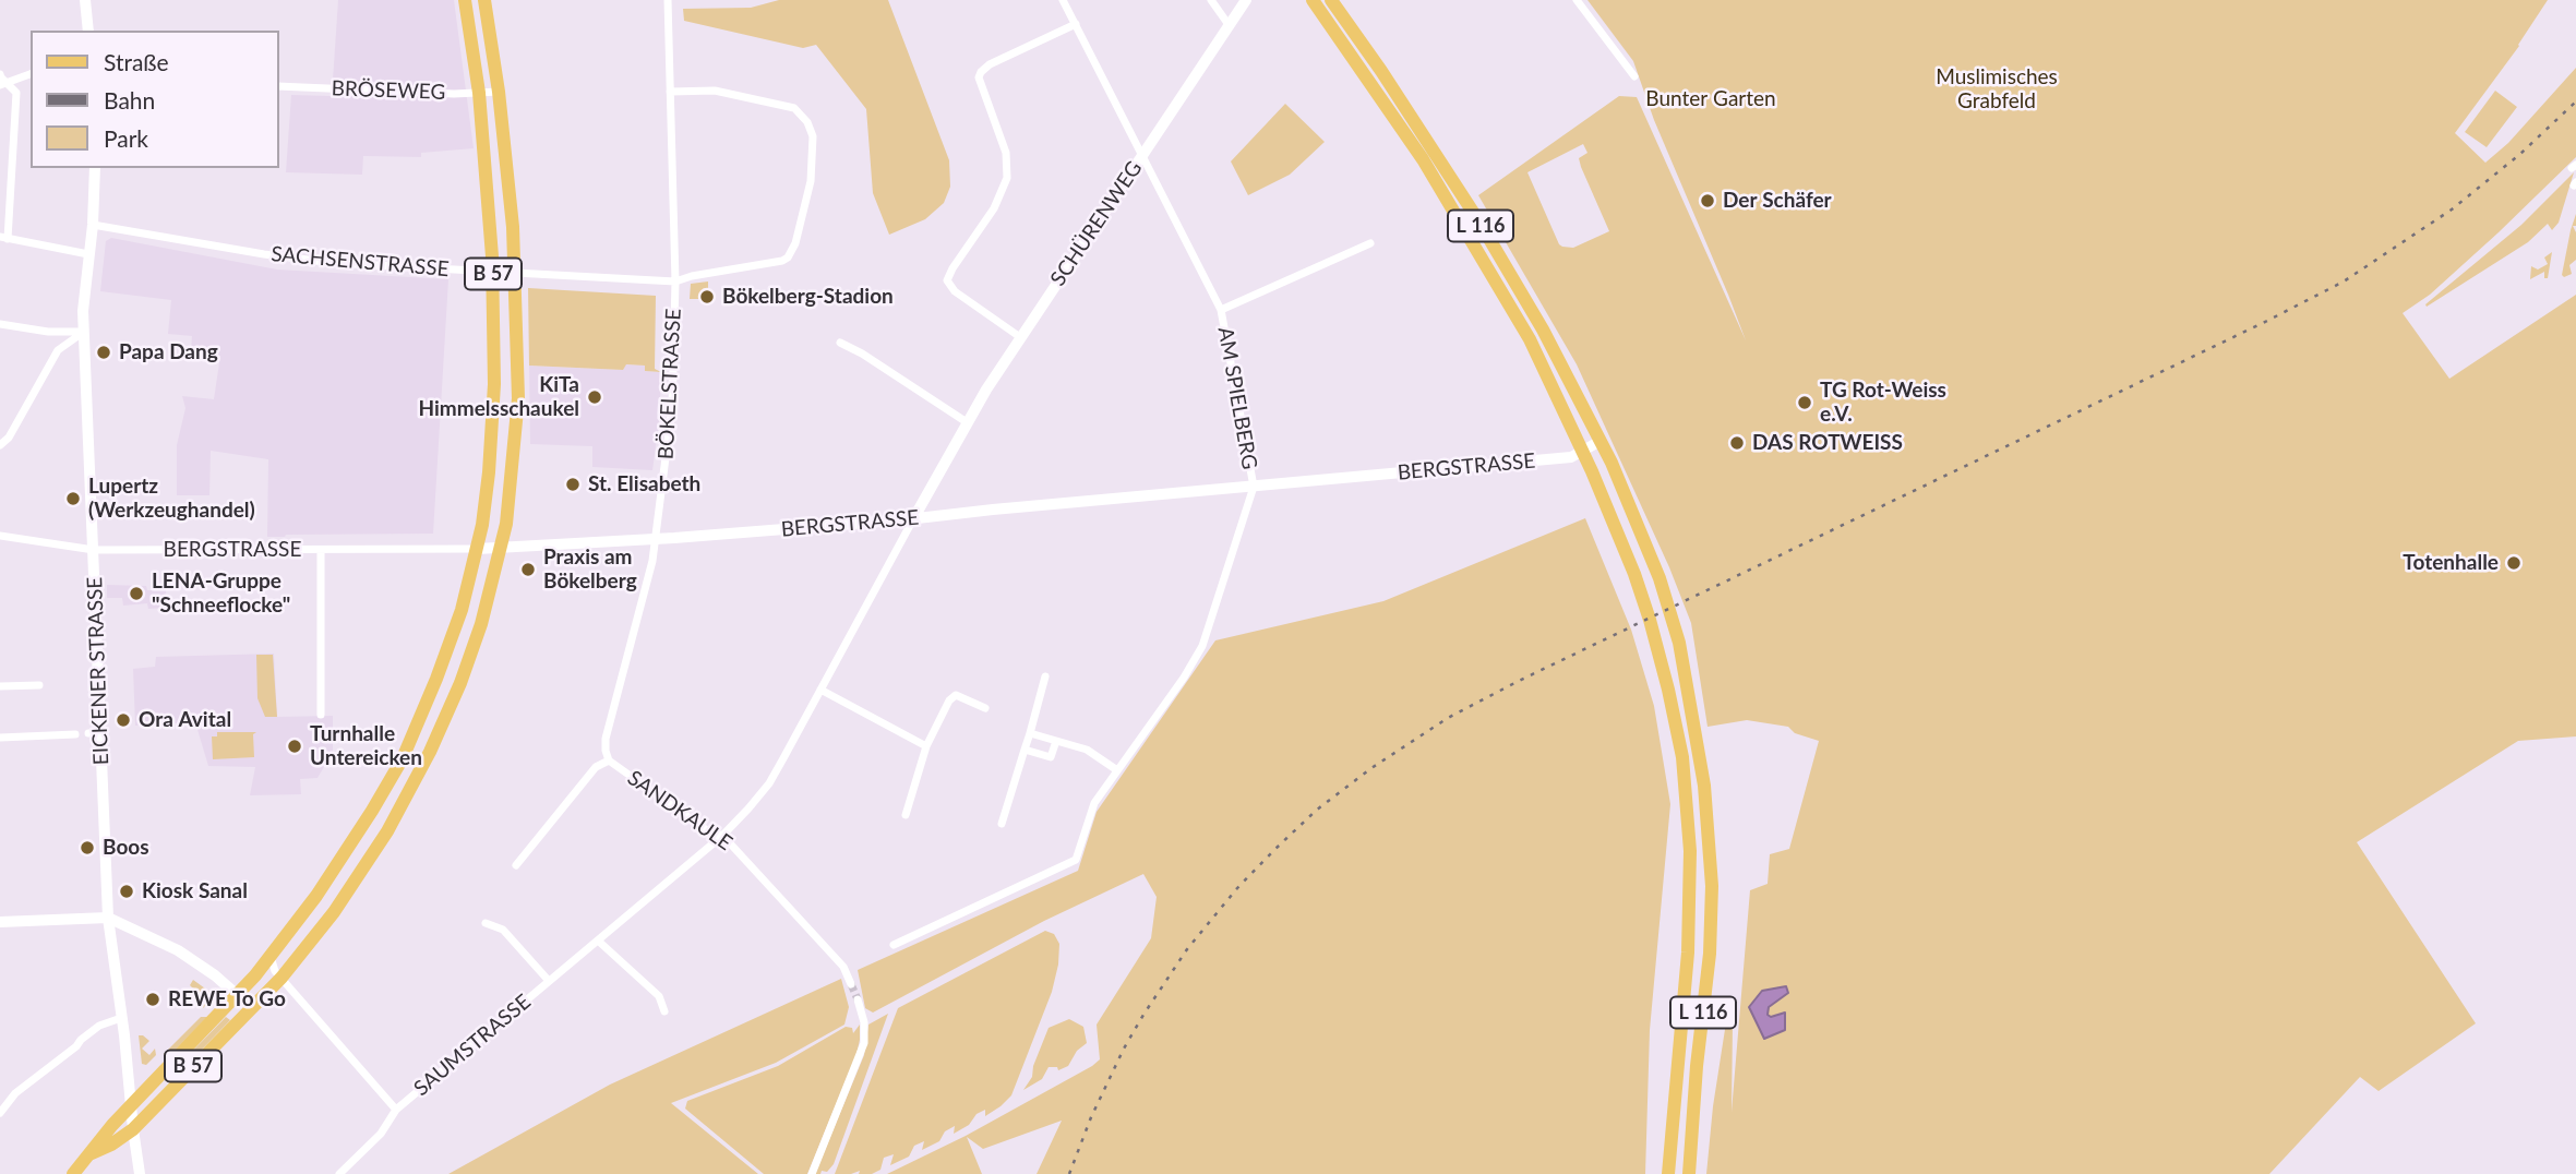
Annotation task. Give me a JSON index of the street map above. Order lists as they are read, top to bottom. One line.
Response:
{"streets":{"main road":["L 116","B 57"],"street":["BRÖSEWEG","SCHÜRENWEG","SACHSENSTRASSE","BÖKELSTRASSE","AM SPIELBERG","BERGSTRASSE","EICKENER STRASSE","SANDKAULE","SAUMSTRASSE"]},"crossings":[["BRÖSEWEG","B 57"],["SCHÜRENWEG","AM SPIELBERG"],["SCHÜRENWEG","BERGSTRASSE"],["SCHÜRENWEG","SANDKAULE"],["SCHÜRENWEG","SAUMSTRASSE"],["L 116","BERGSTRASSE"],["SACHSENSTRASSE","B 57"],["SACHSENSTRASSE","BÖKELSTRASSE"],["SACHSENSTRASSE","EICKENER STRASSE"],["B 57","BERGSTRASSE"],["B 57","EICKENER STRASSE"],["B 57","SAUMSTRASSE"],["BÖKELSTRASSE","BERGSTRASSE"],["BÖKELSTRASSE","SANDKAULE"],["AM SPIELBERG","BERGSTRASSE"],["BERGSTRASSE","EICKENER STRASSE"],["SANDKAULE","SAUMSTRASSE"]],"parks":["Muslimisches Grabfeld","Bunter Garten"],"places":["Der Schäfer","Bökelberg-Stadion","Papa Dang","KiTa Himmelsschaukel","TG Rot-Weiss e.V.","DAS ROTWEISS","St. Elisabeth","Lupertz (Werkzeughandel)","Totenhalle","Praxis am Bökelberg","LENA-Gruppe \"Schneeflocke\"","Ora Avital","Turnhalle Untereicken","Boos","Kiosk Sanal","REWE To Go"],"legend":["Straße","Bahn","Park"]}
